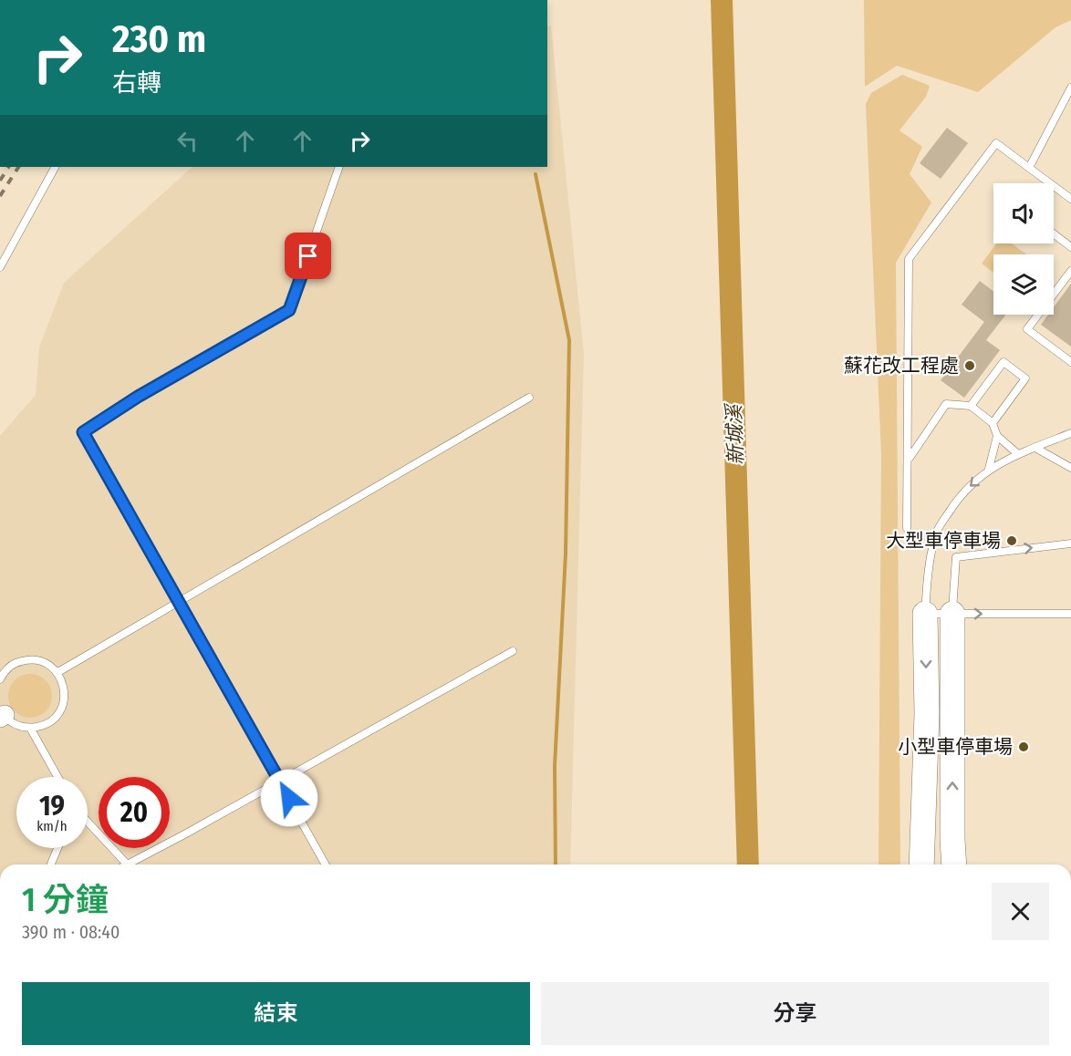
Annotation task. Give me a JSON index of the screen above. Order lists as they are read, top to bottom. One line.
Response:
{"water":["新城溪"],"places":["蘇花改工程處","大型車停車場","小型車停車場"],"page":{"turn":["230 m","右轉"],"speed":"19 km/h","limit":"20","heading":["1 分鐘","390 m · 08:40"],"buttons":["結束","分享"]}}
